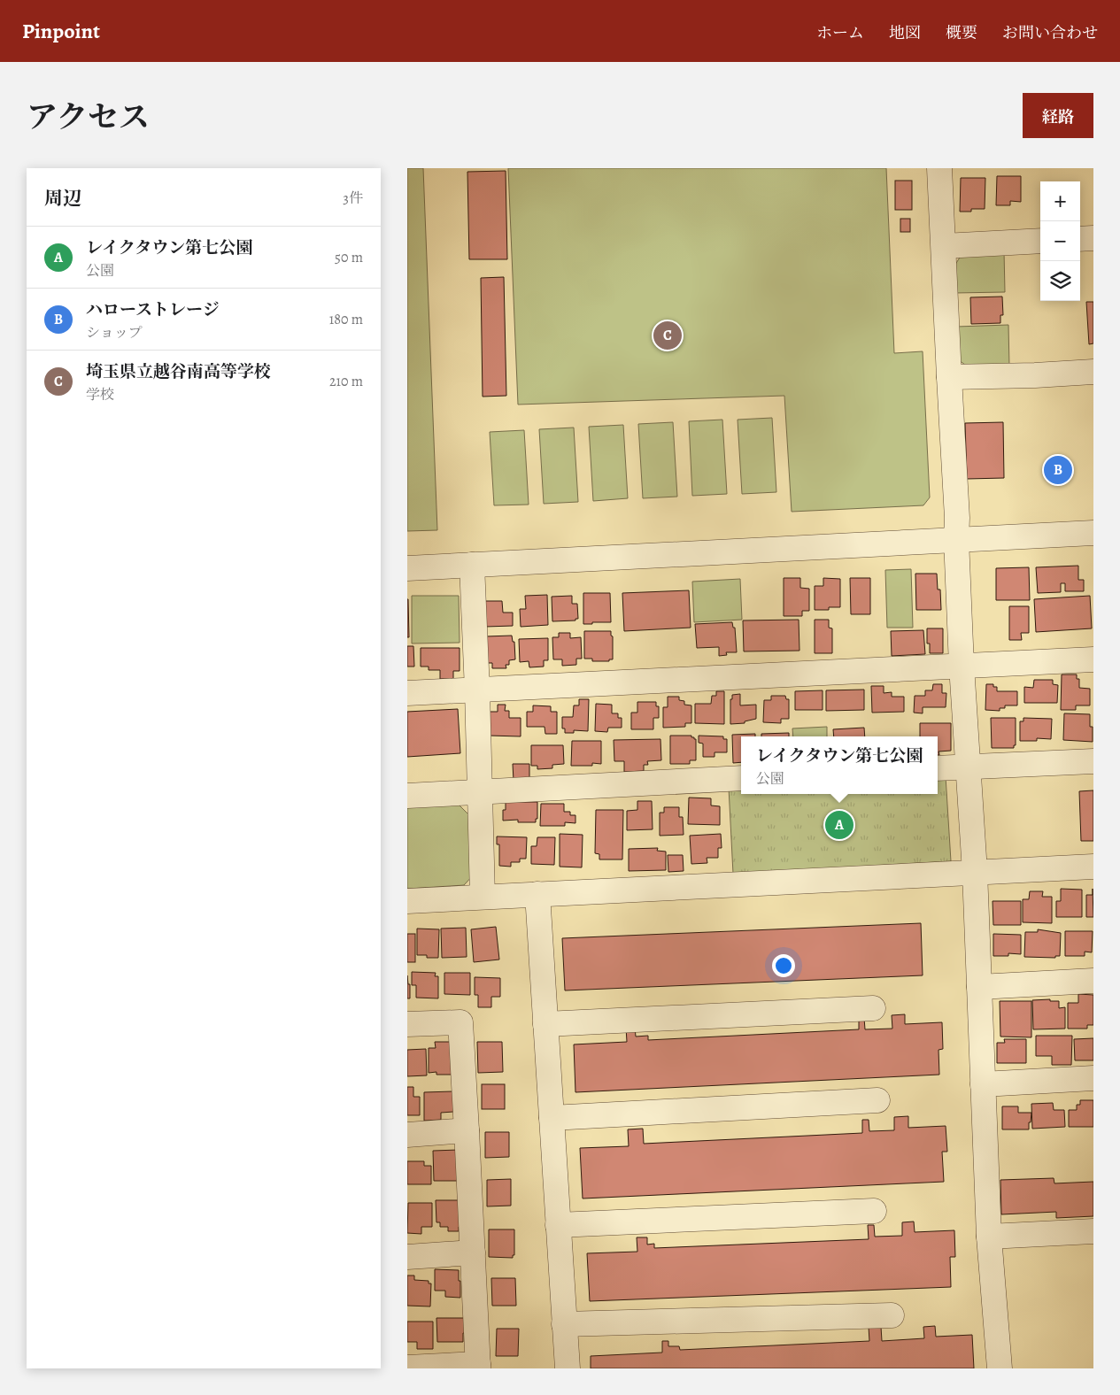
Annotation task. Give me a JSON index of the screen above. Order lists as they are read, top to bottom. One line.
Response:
{"page":{"header":"Pinpoint","nav":["ホーム","地図","概要","お問い合わせ"],"title":"アクセス","buttons":"経路","heading":["周辺","3件"],"map_buttons":["+","−"],"list":[{"mark":"A","name":"レイクタウン第七公園","note":"公園","value":"50 m"},{"mark":"B","name":"ハローストレージ","note":"ショップ","value":"180 m"},{"mark":"C","name":"埼玉県立越谷南高等学校","note":"学校","value":"210 m"}],"pins":["C","B","A"],"popup":["レイクタウン第七公園","公園"]}}
